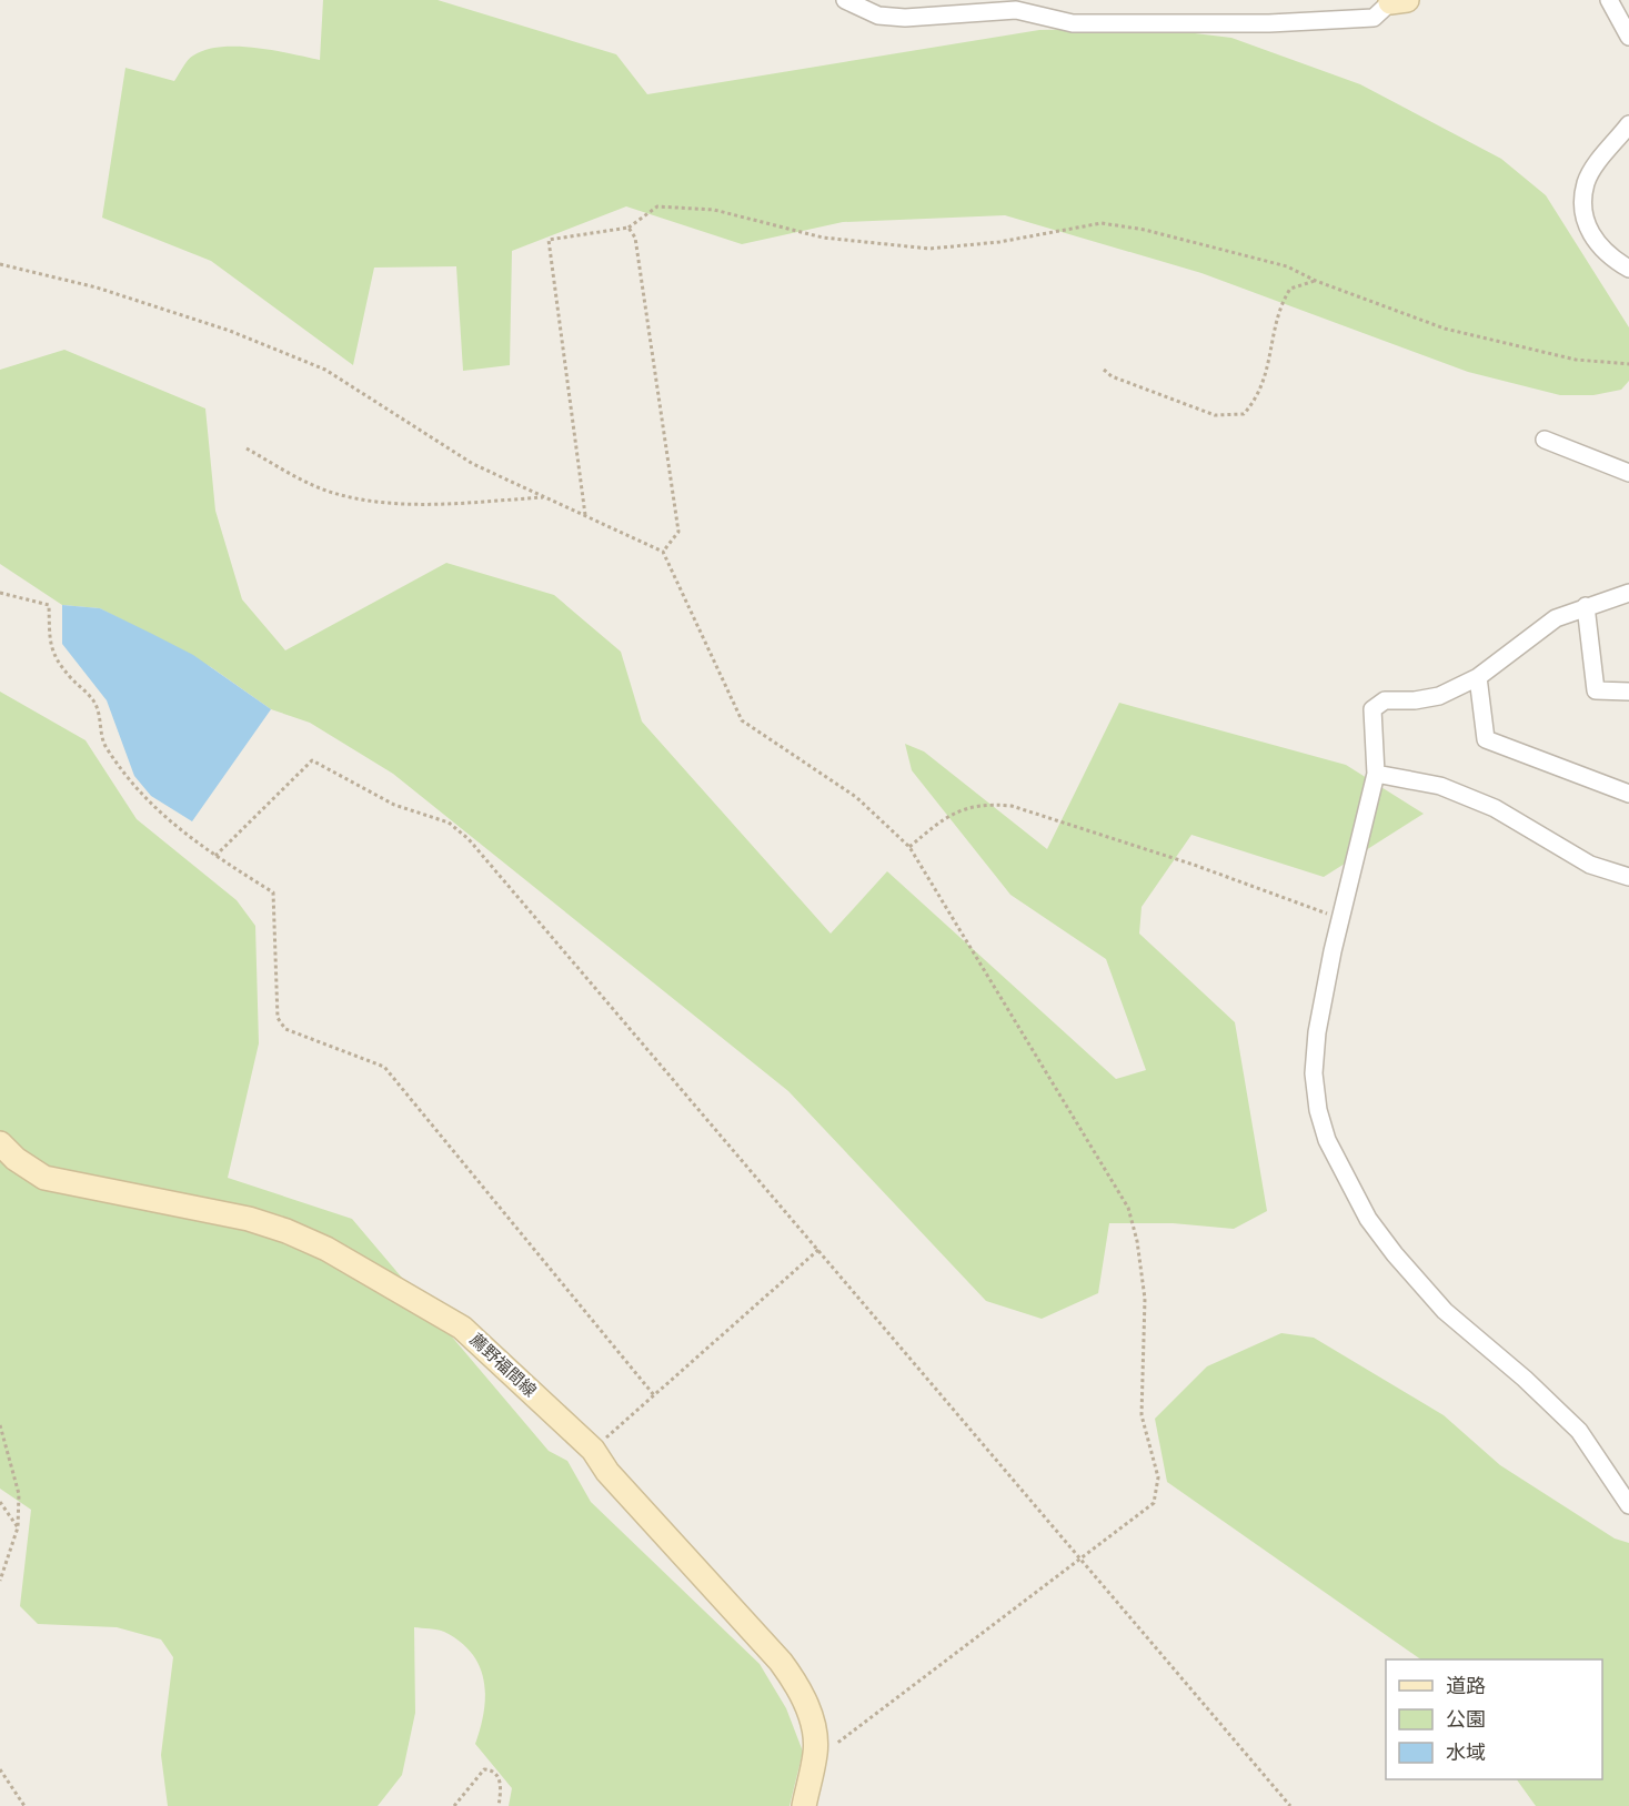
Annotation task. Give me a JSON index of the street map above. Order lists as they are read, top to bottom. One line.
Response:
{"streets":{"main road":["薦野福間線"]},"legend":["道路","公園","水域"]}
